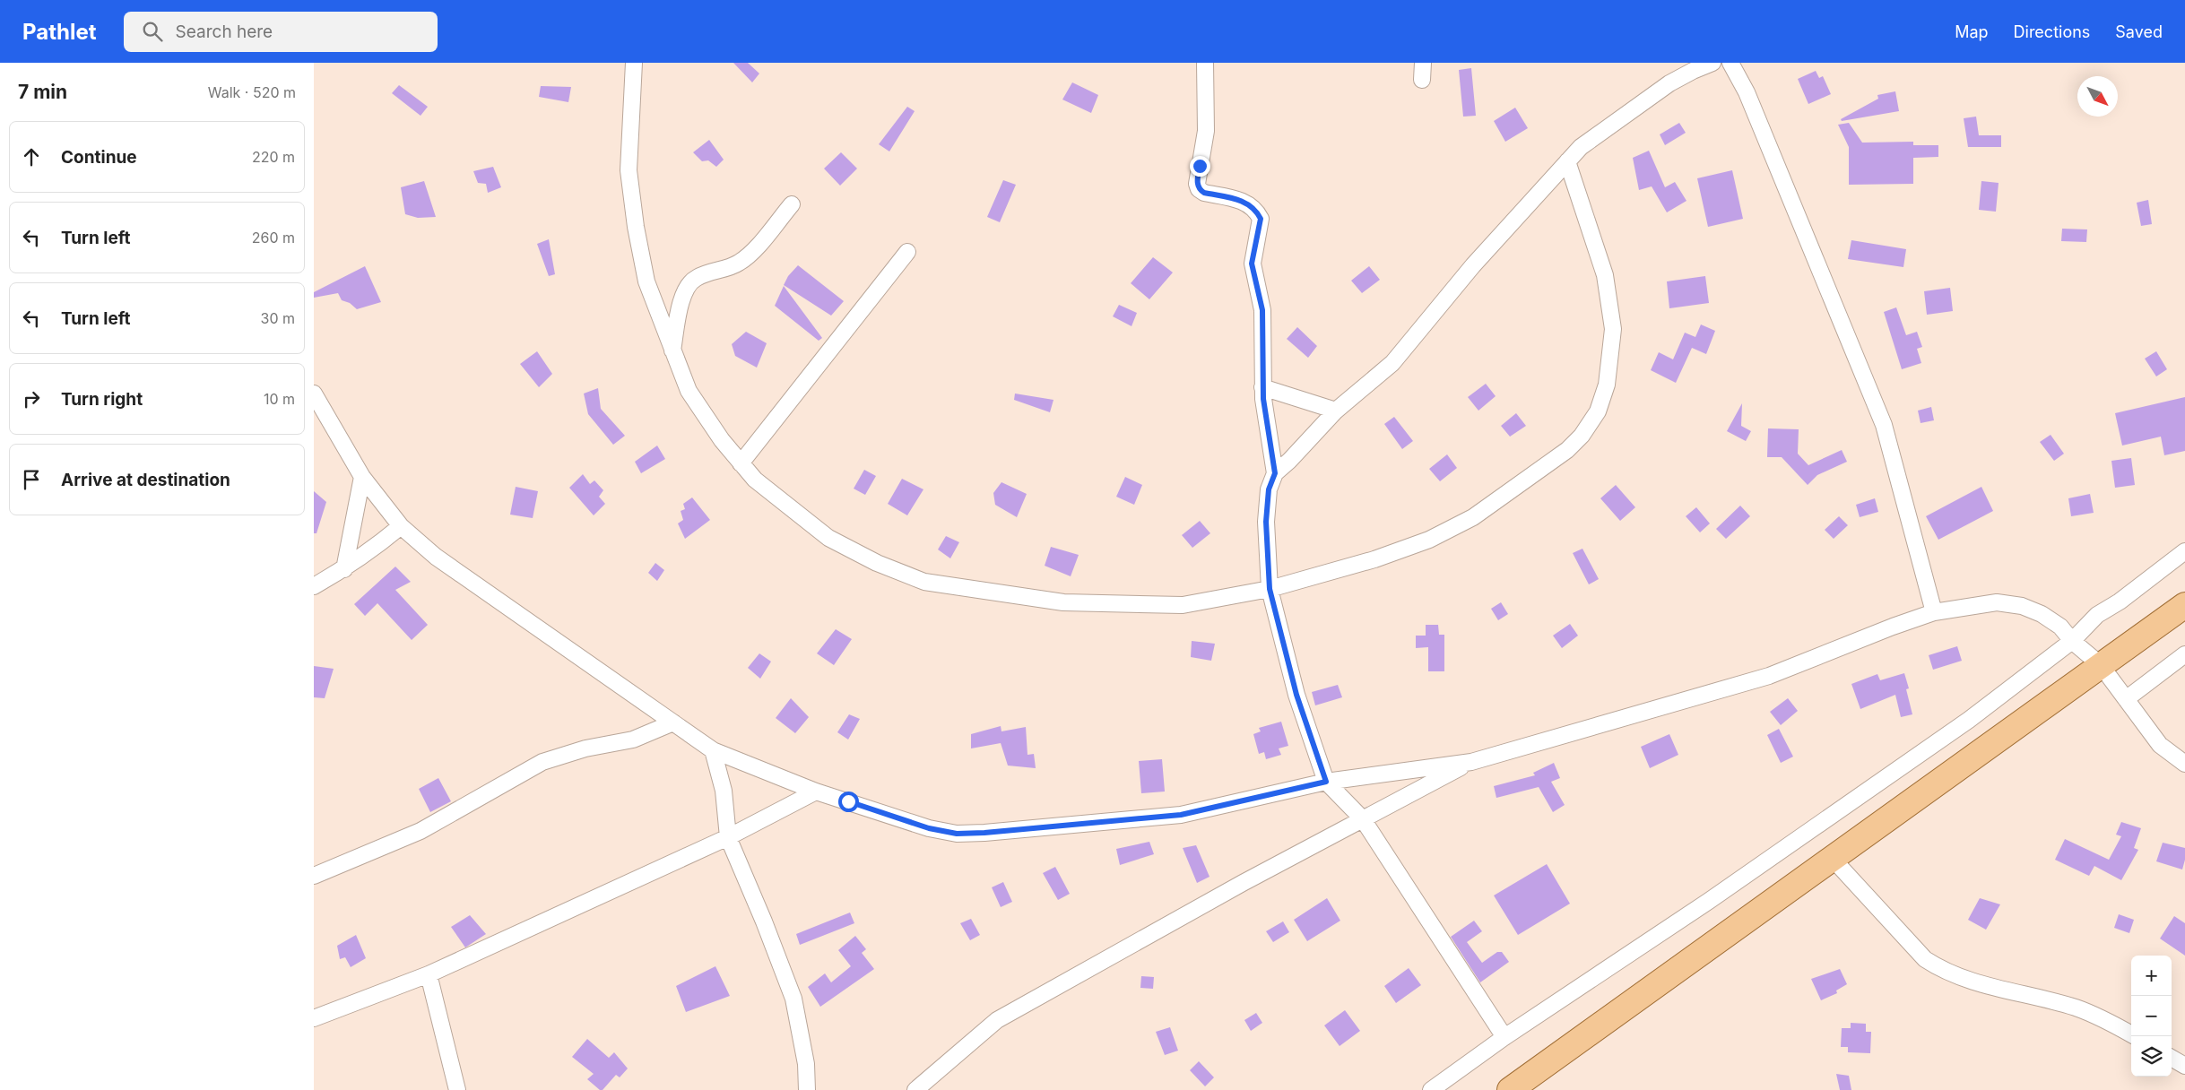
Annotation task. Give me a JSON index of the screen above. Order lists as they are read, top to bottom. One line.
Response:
{"north":"bottom right","page":{"header":"Pathlet","search":"Search here","nav":["Map","Directions","Saved"],"heading":["7 min","Walk · 520 m"],"list":[["Continue","220 m"],["Turn left","260 m"],["Turn left","30 m"],["Turn right","10 m"],"Arrive at destination"],"map_buttons":["+","−"]}}
